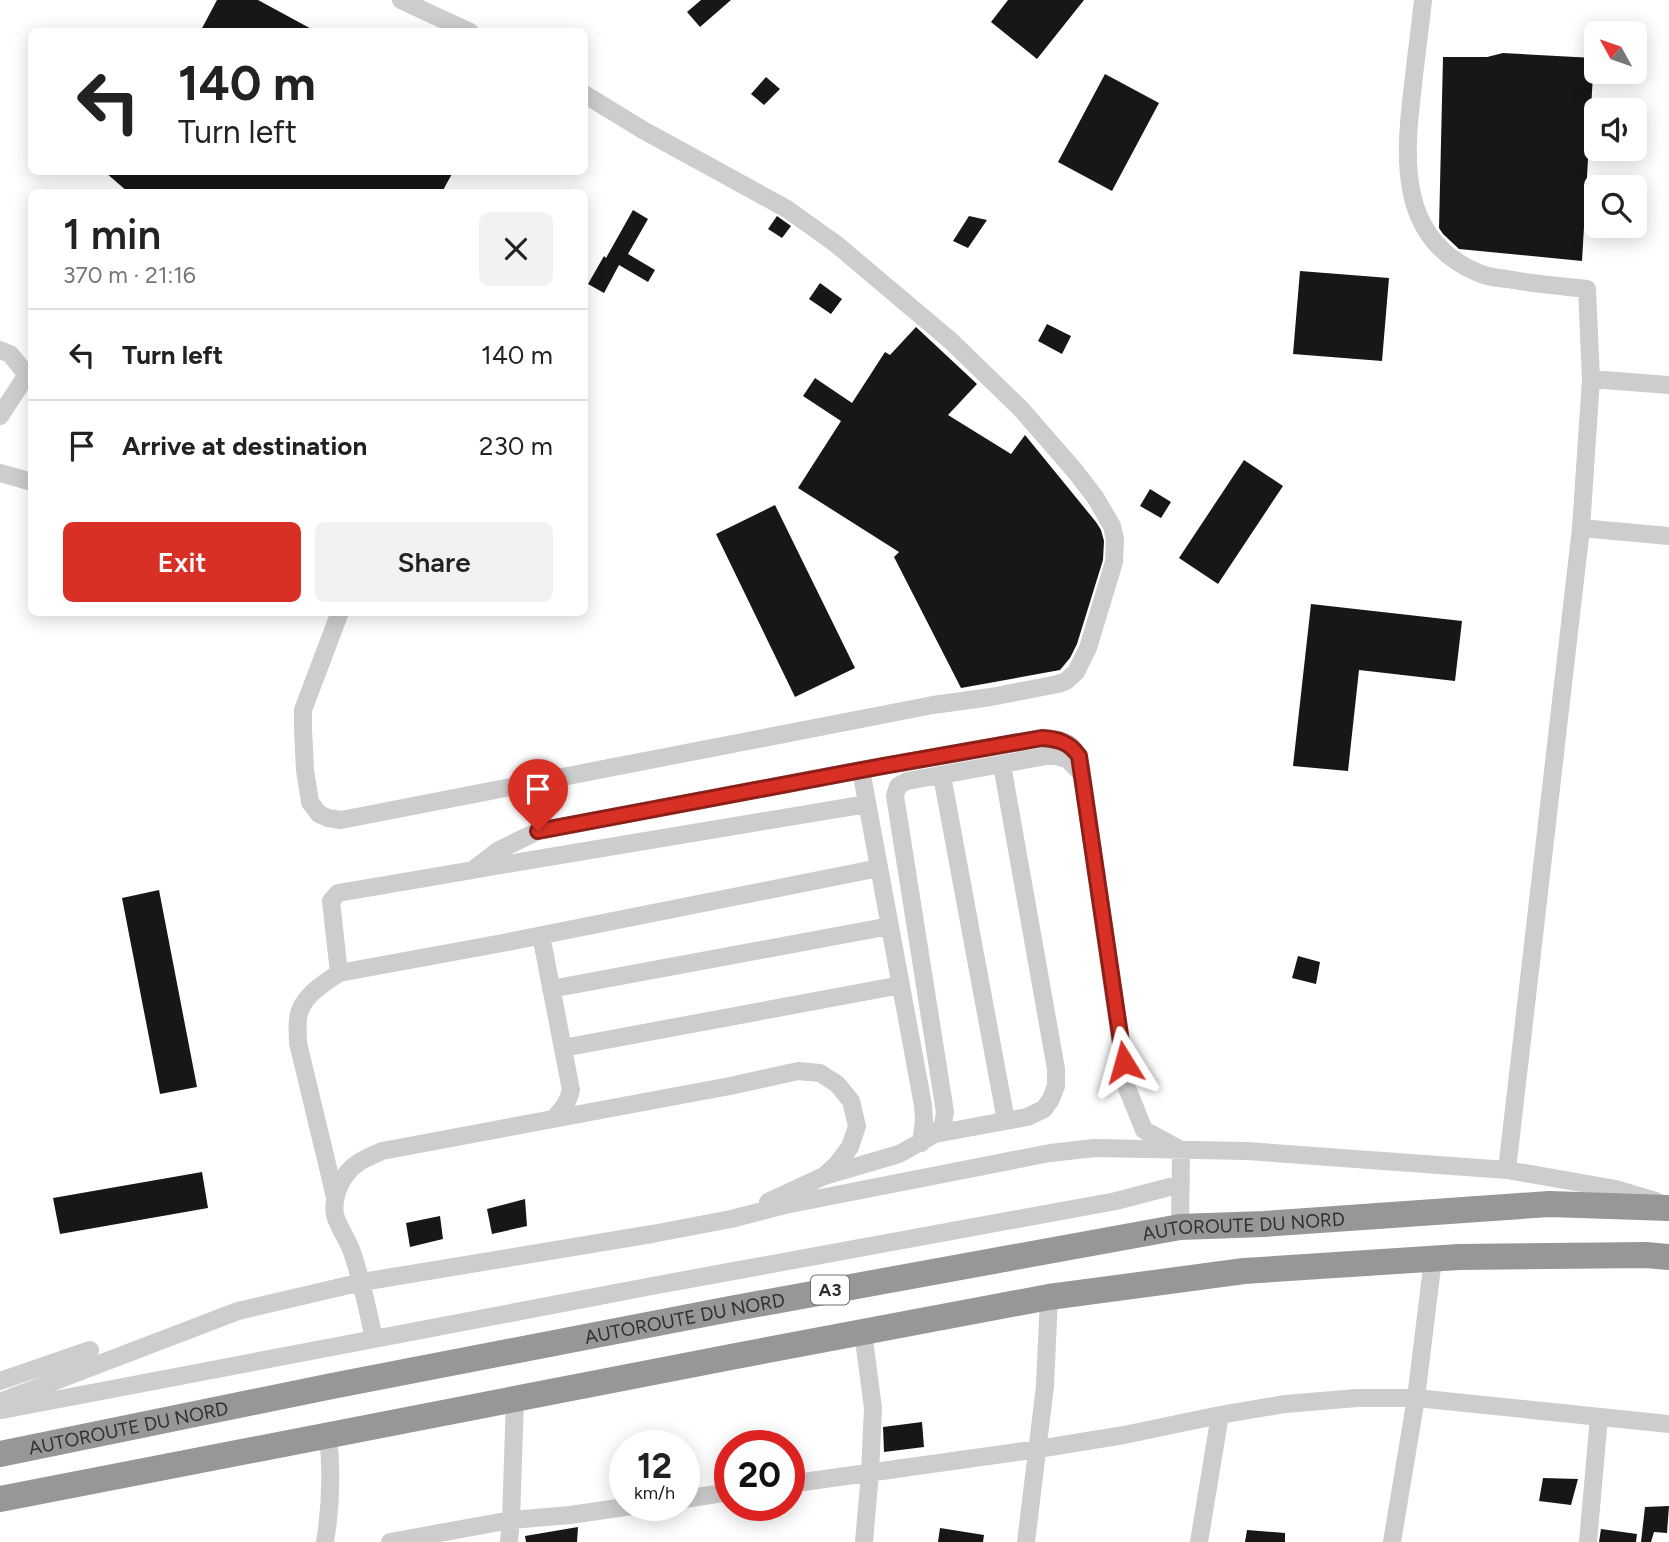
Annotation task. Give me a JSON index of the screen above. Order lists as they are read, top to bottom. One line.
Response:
{"streets":{"highway":["AUTOROUTE DU NORD","A3"]},"north":"top left","page":{"turn":["140 m","Turn left"],"heading":["1 min","370 m · 21:16"],"list":[{"name":"Turn left","value":"140 m"},{"name":"Arrive at destination","value":"230 m"}],"buttons":["Exit","Share"],"speed":"12 km/h","limit":"20"}}
